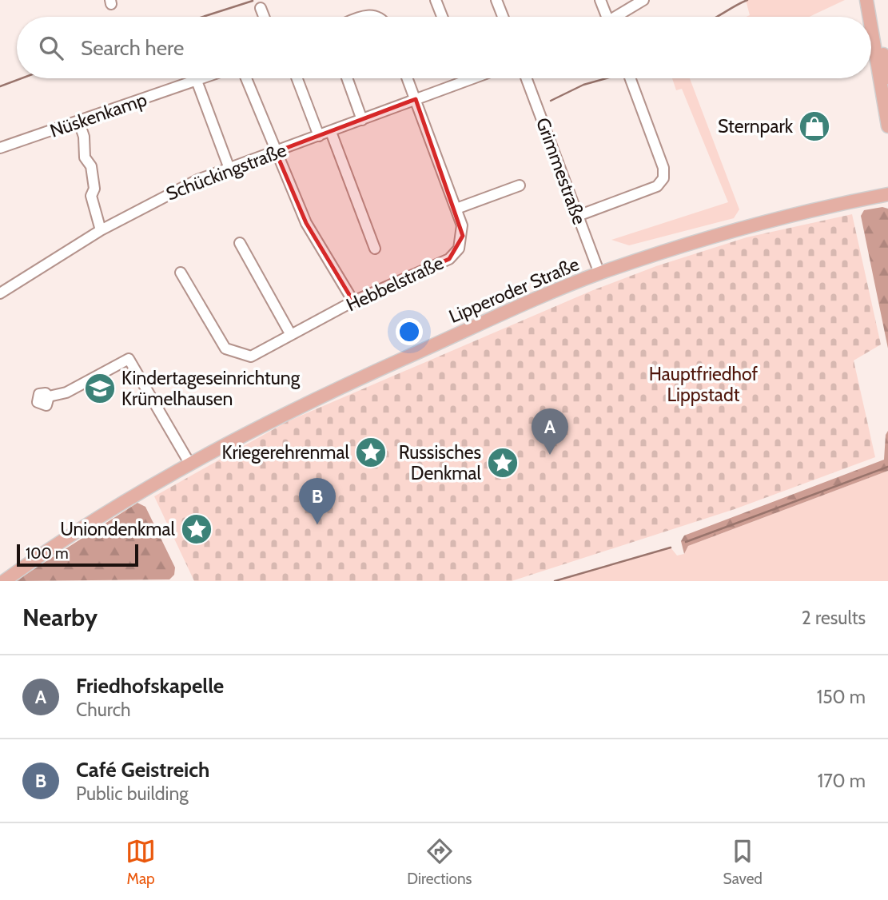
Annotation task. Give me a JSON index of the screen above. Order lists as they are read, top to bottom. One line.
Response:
{"streets":{"main road":["Lipperoder Straße"],"street":["Nüskenkamp","Grimmestraße","Schückingstraße","Hebbelstraße"]},"crossings":[["Grimmestraße","Lipperoder Straße"],["Schückingstraße","Hebbelstraße"]],"parks":["Hauptfriedhof Lippstadt"],"places":{"shop":["Sternpark"],"school or university":["Kindertageseinrichtung Krümelhausen"],"place":["Kriegerehrenmal","Russisches Denkmal","Uniondenkmal"]},"scale_bar":"100 m","page":{"search":"Search here","pins":["A","B"],"scale":"100 m","heading":["Nearby","2 results"],"list":[{"mark":"A","name":"Friedhofskapelle","note":"Church","value":"150 m"},{"mark":"B","name":"Café Geistreich","note":"Public building","value":"170 m"}],"nav":["Map","Directions","Saved"]}}
